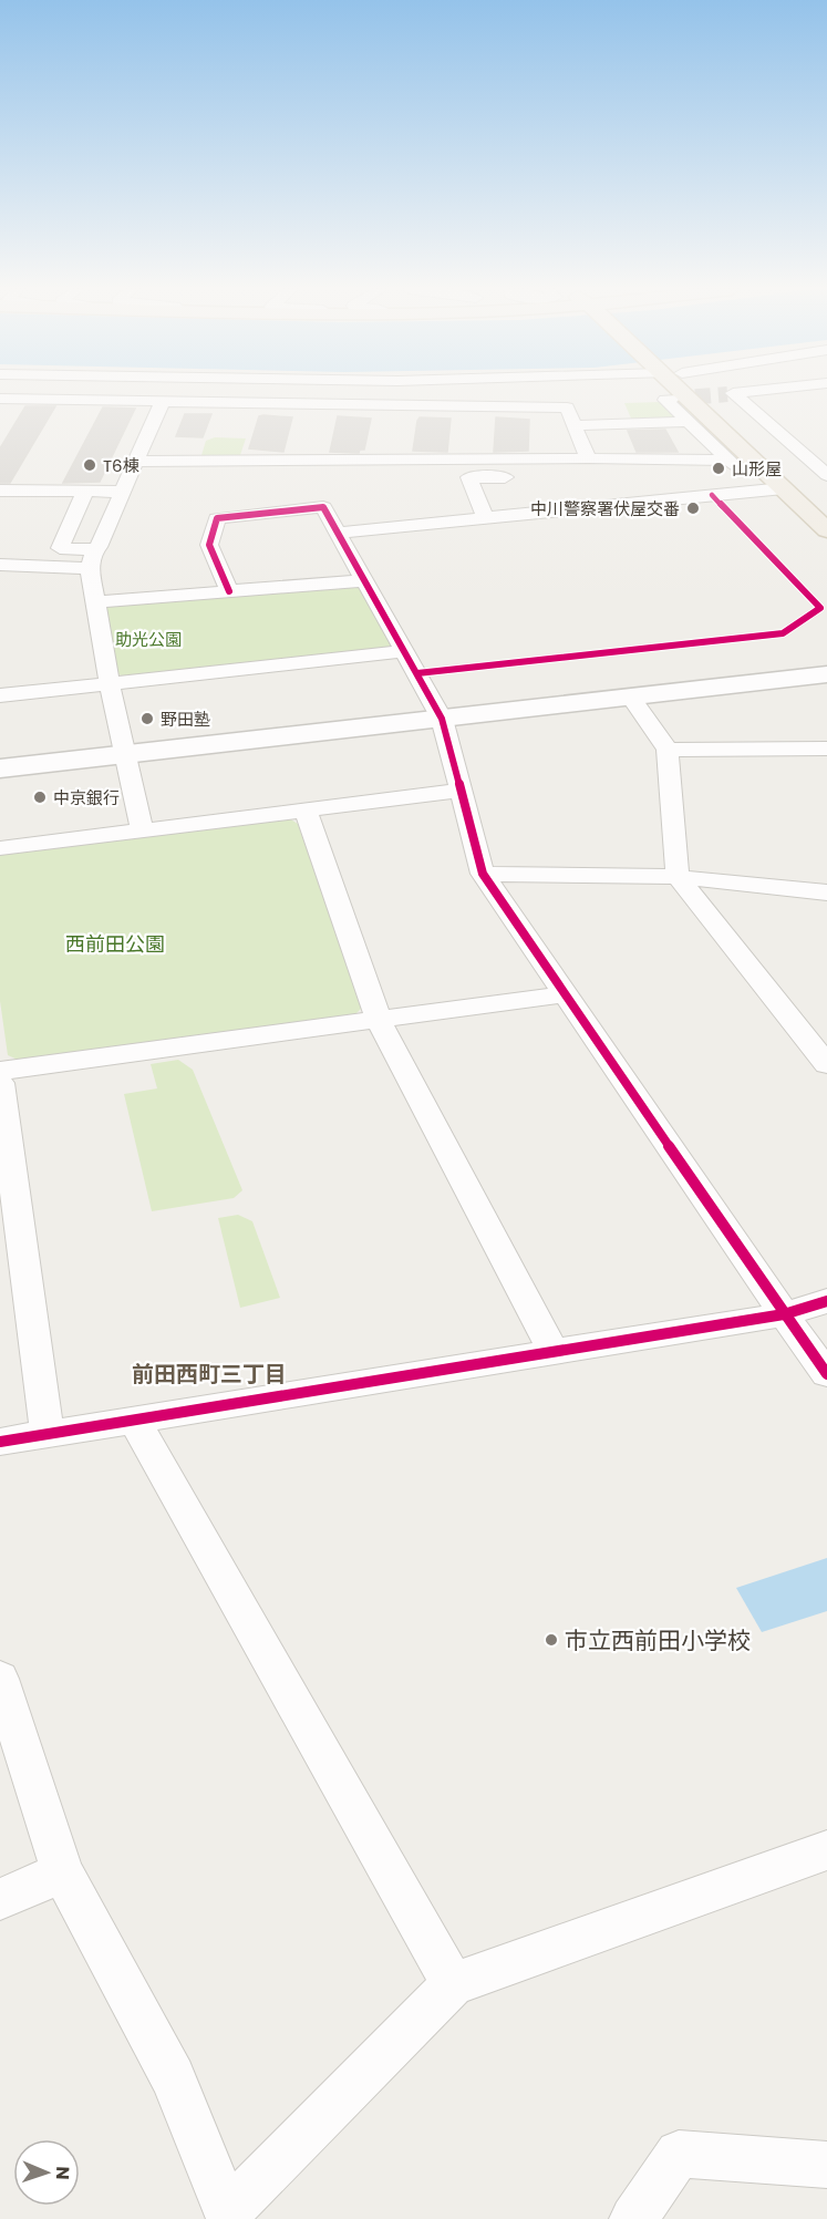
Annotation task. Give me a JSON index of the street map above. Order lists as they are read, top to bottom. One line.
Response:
{"districts":["前田西町三丁目"],"parks":["助光公園","西前田公園"],"places":["T6棟","山形屋","中川警察署伏屋交番","野田塾","中京銀行","市立西前田小学校"],"north":"right"}
